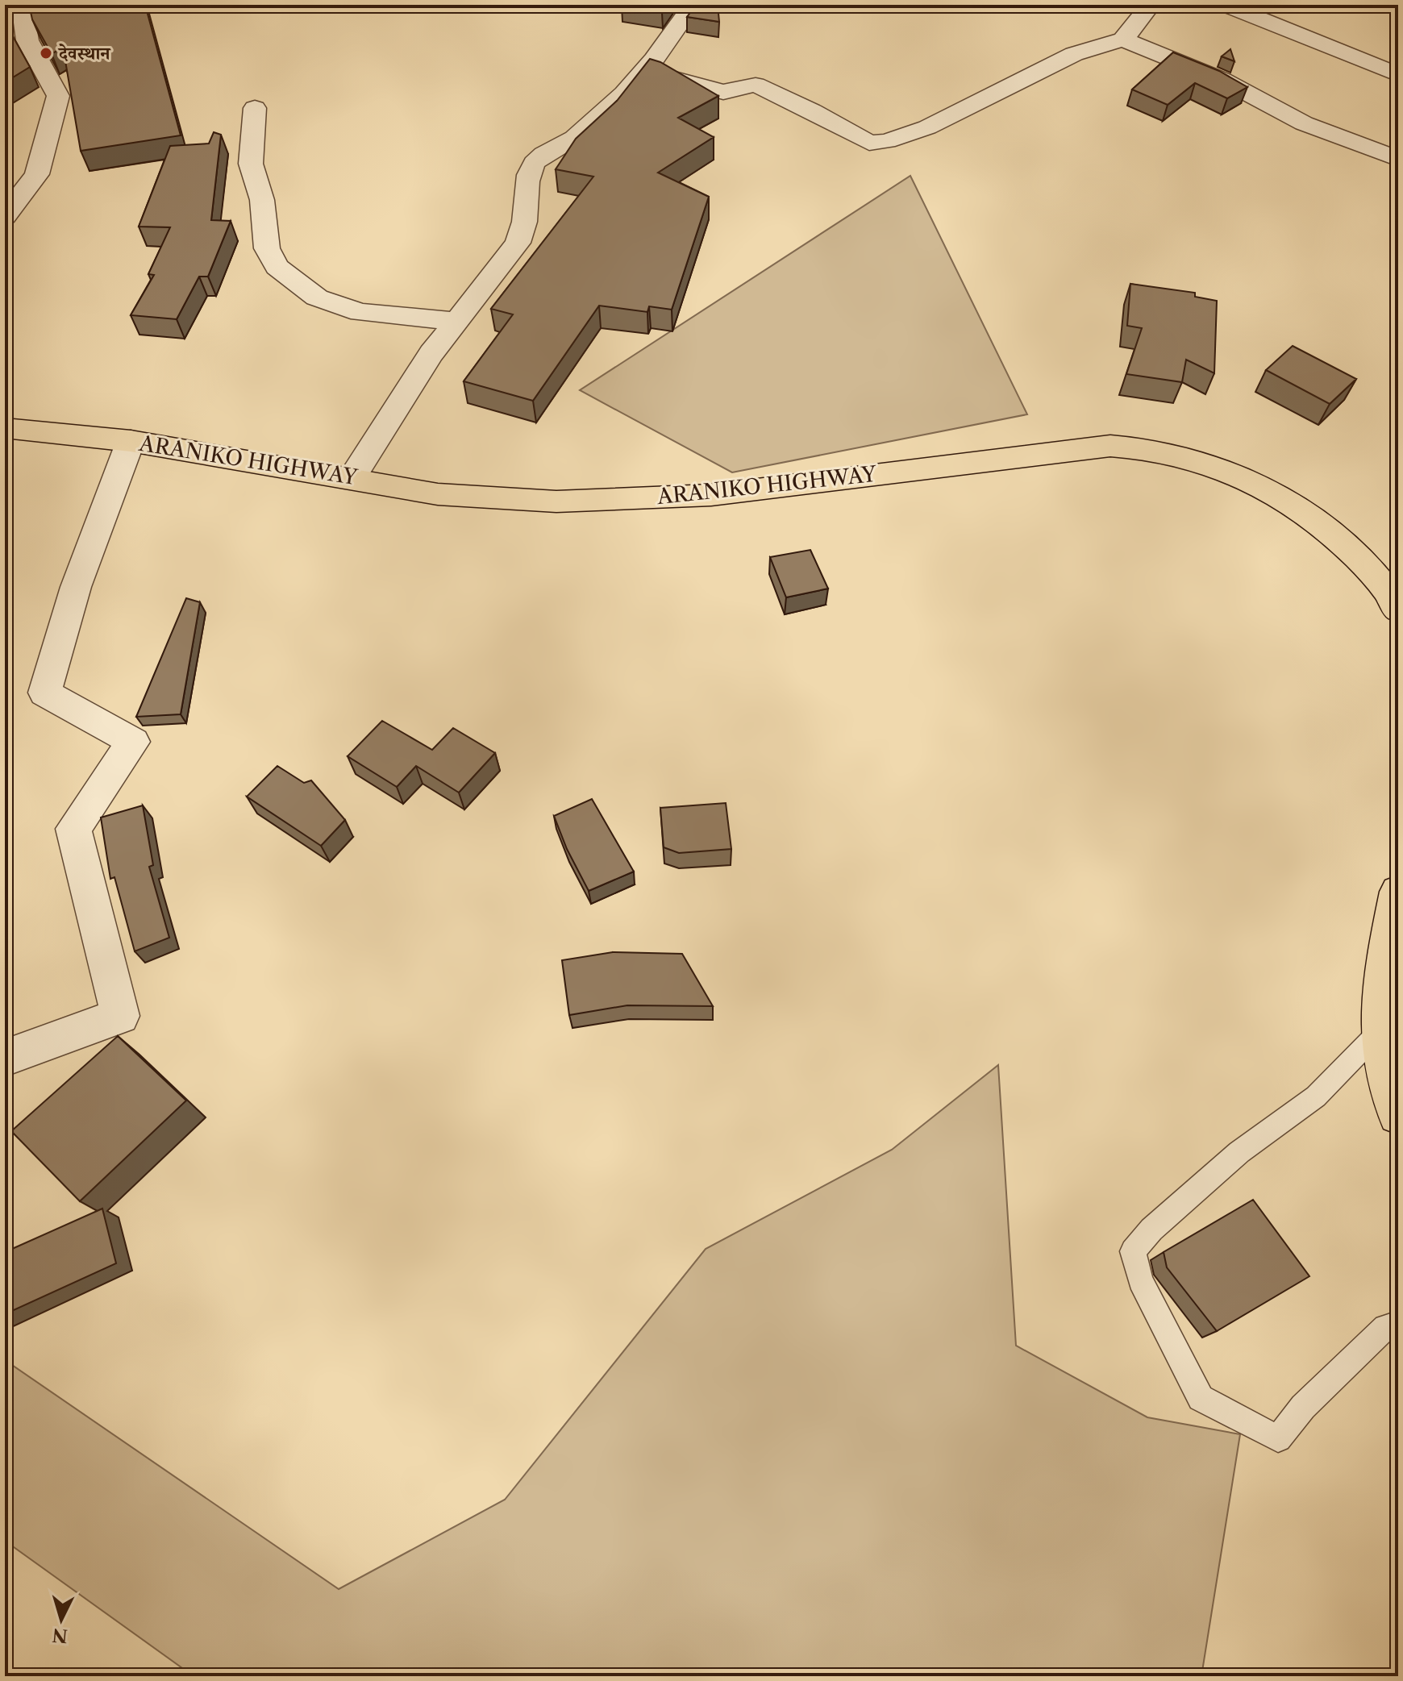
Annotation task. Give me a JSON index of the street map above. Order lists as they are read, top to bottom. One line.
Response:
{"streets":{"highway":["ARANIKO HIGHWAY"]},"places":["देवस्थान"],"north":"bottom"}
